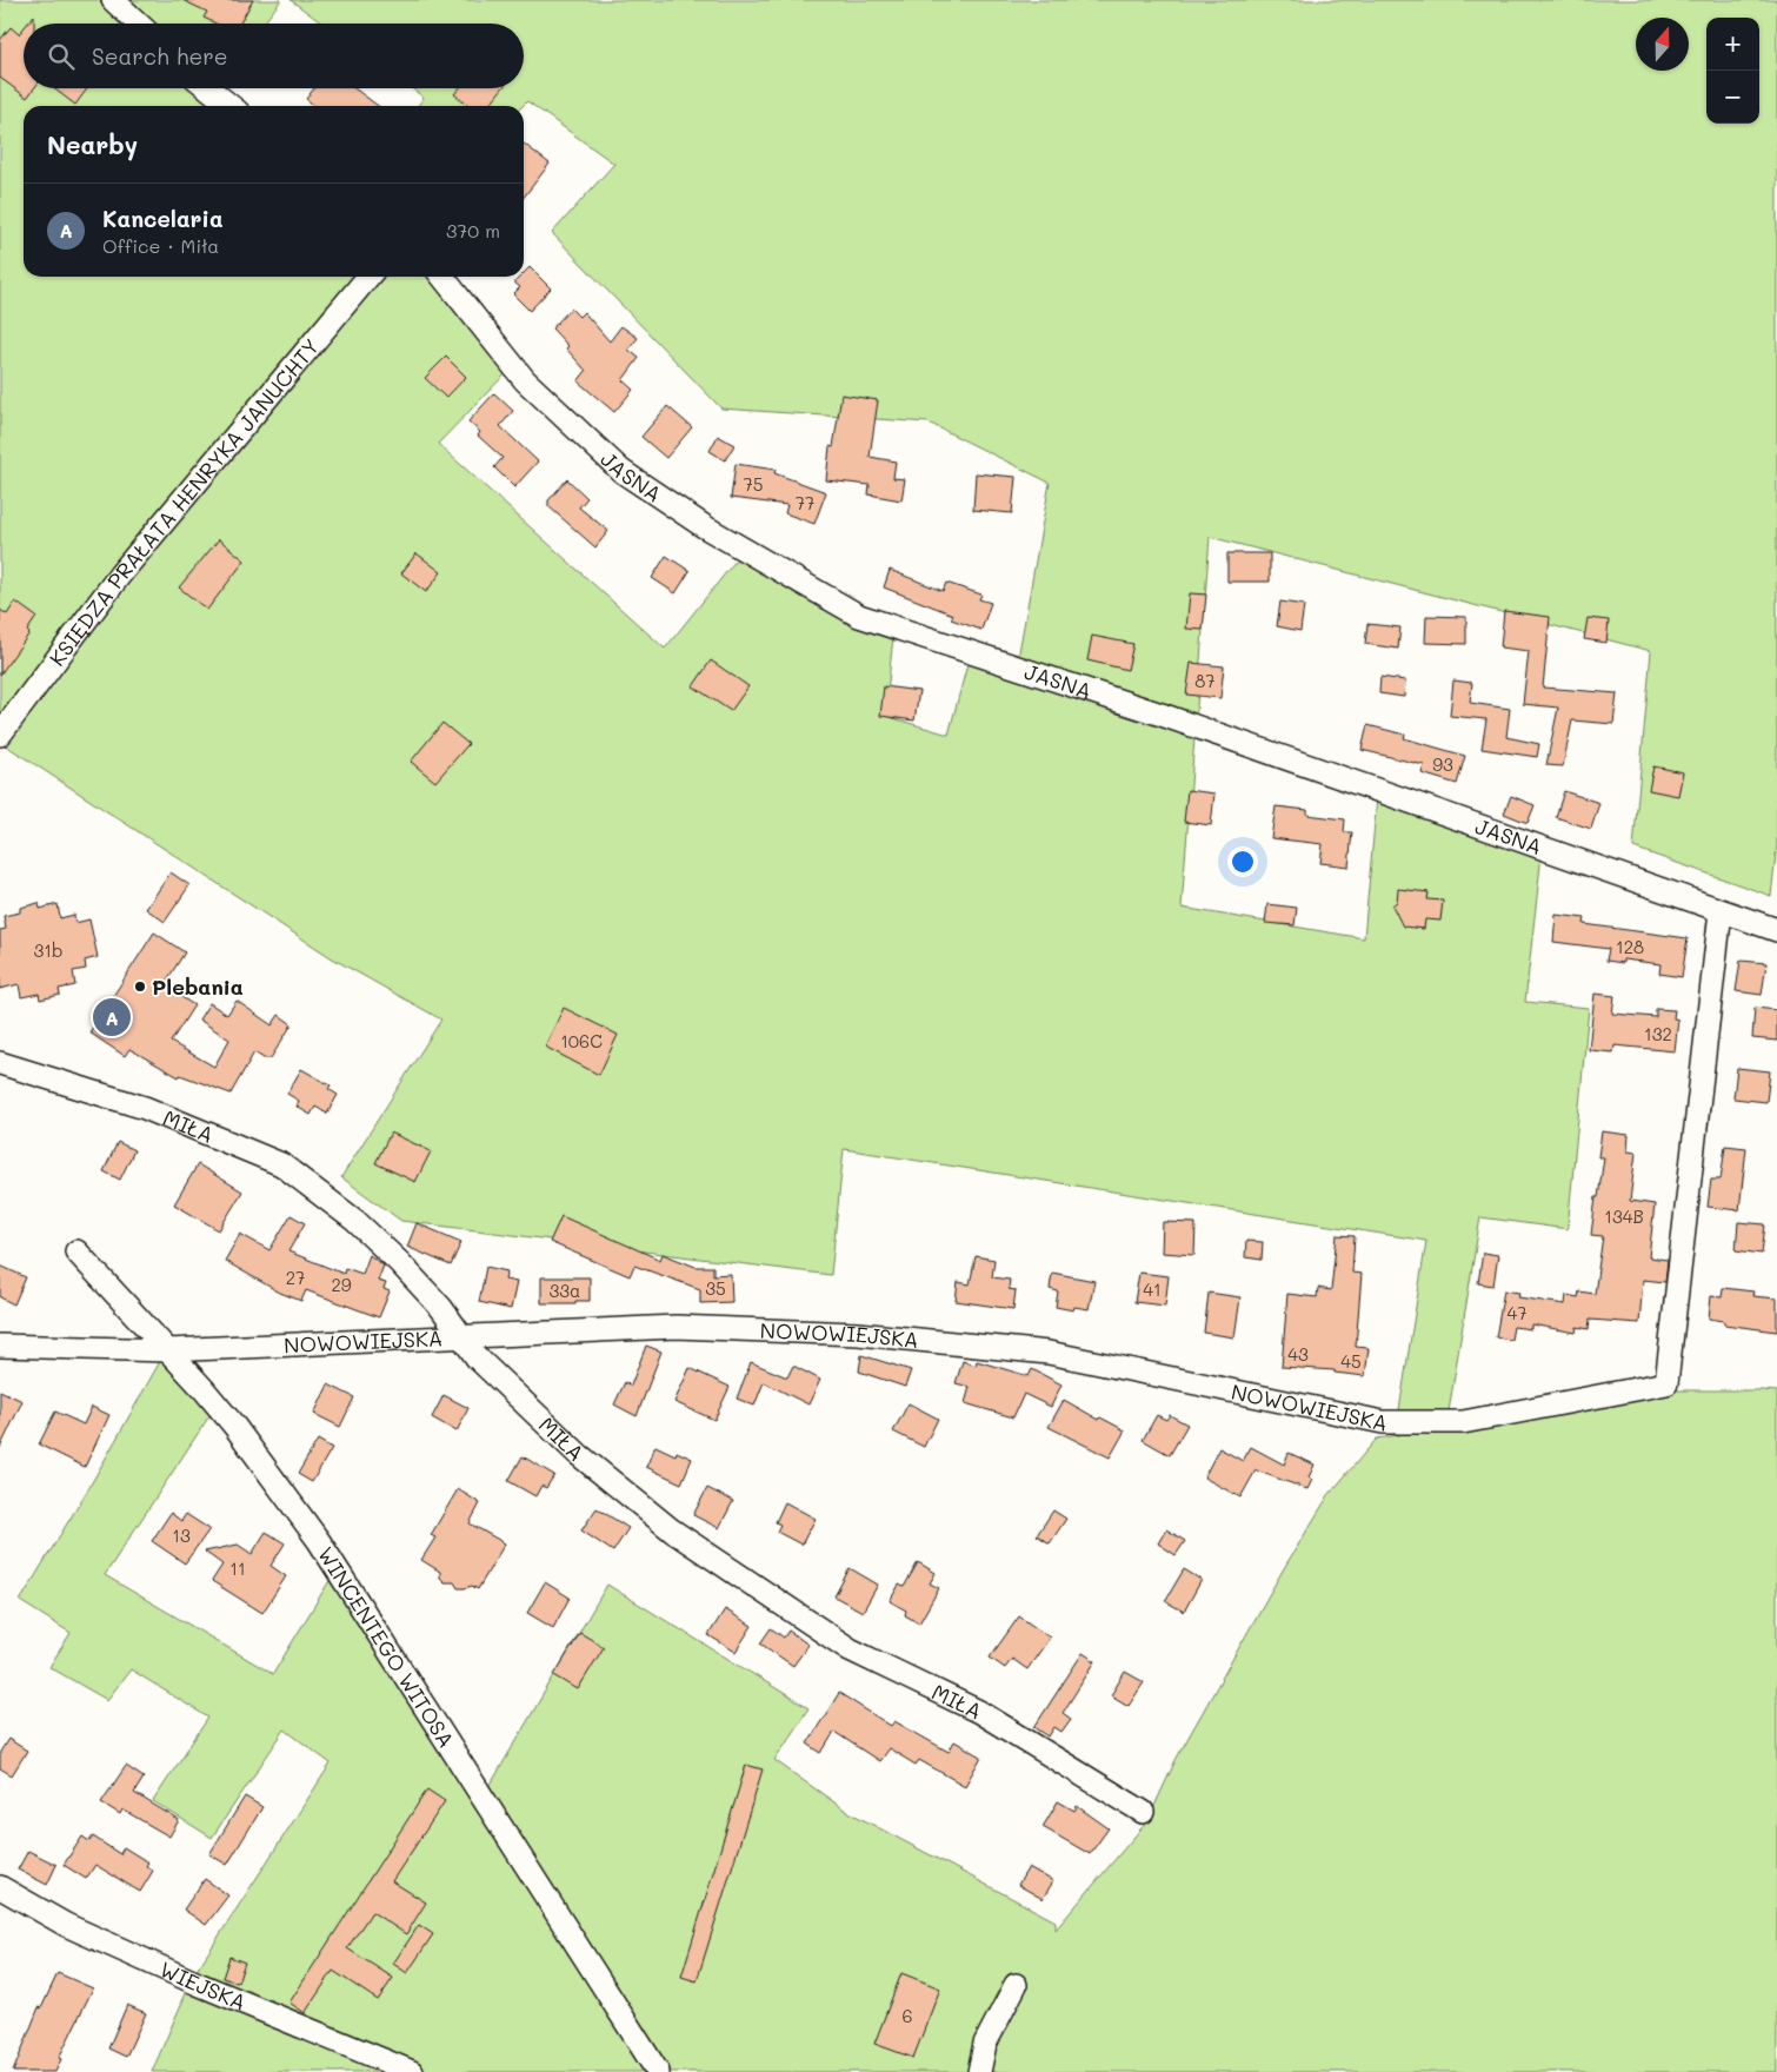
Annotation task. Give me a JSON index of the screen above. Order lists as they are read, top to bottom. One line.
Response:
{"streets":{"street":["JASNA","KSIĘDZA PRAŁATA HENRYKA JANUCHTY","MIŁA","NOWOWIEJSKA","WINCENTEGO WITOSA","WIEJSKA"]},"crossings":[["JASNA","NOWOWIEJSKA"],["MIŁA","NOWOWIEJSKA"],["NOWOWIEJSKA","WINCENTEGO WITOSA"]],"places":["Plebania"],"house_numbers":["75","77","87","93","128","31b","132","106C","134B","27","29","35","41","33a","47","43","45","13","11","6"],"north":"top","page":{"map_buttons":["+","−"],"search":"Search here","heading":"Nearby","list":[{"mark":"A","name":"Kancelaria","note":"Office · Miła","value":"370 m"}],"pins":"A"}}
